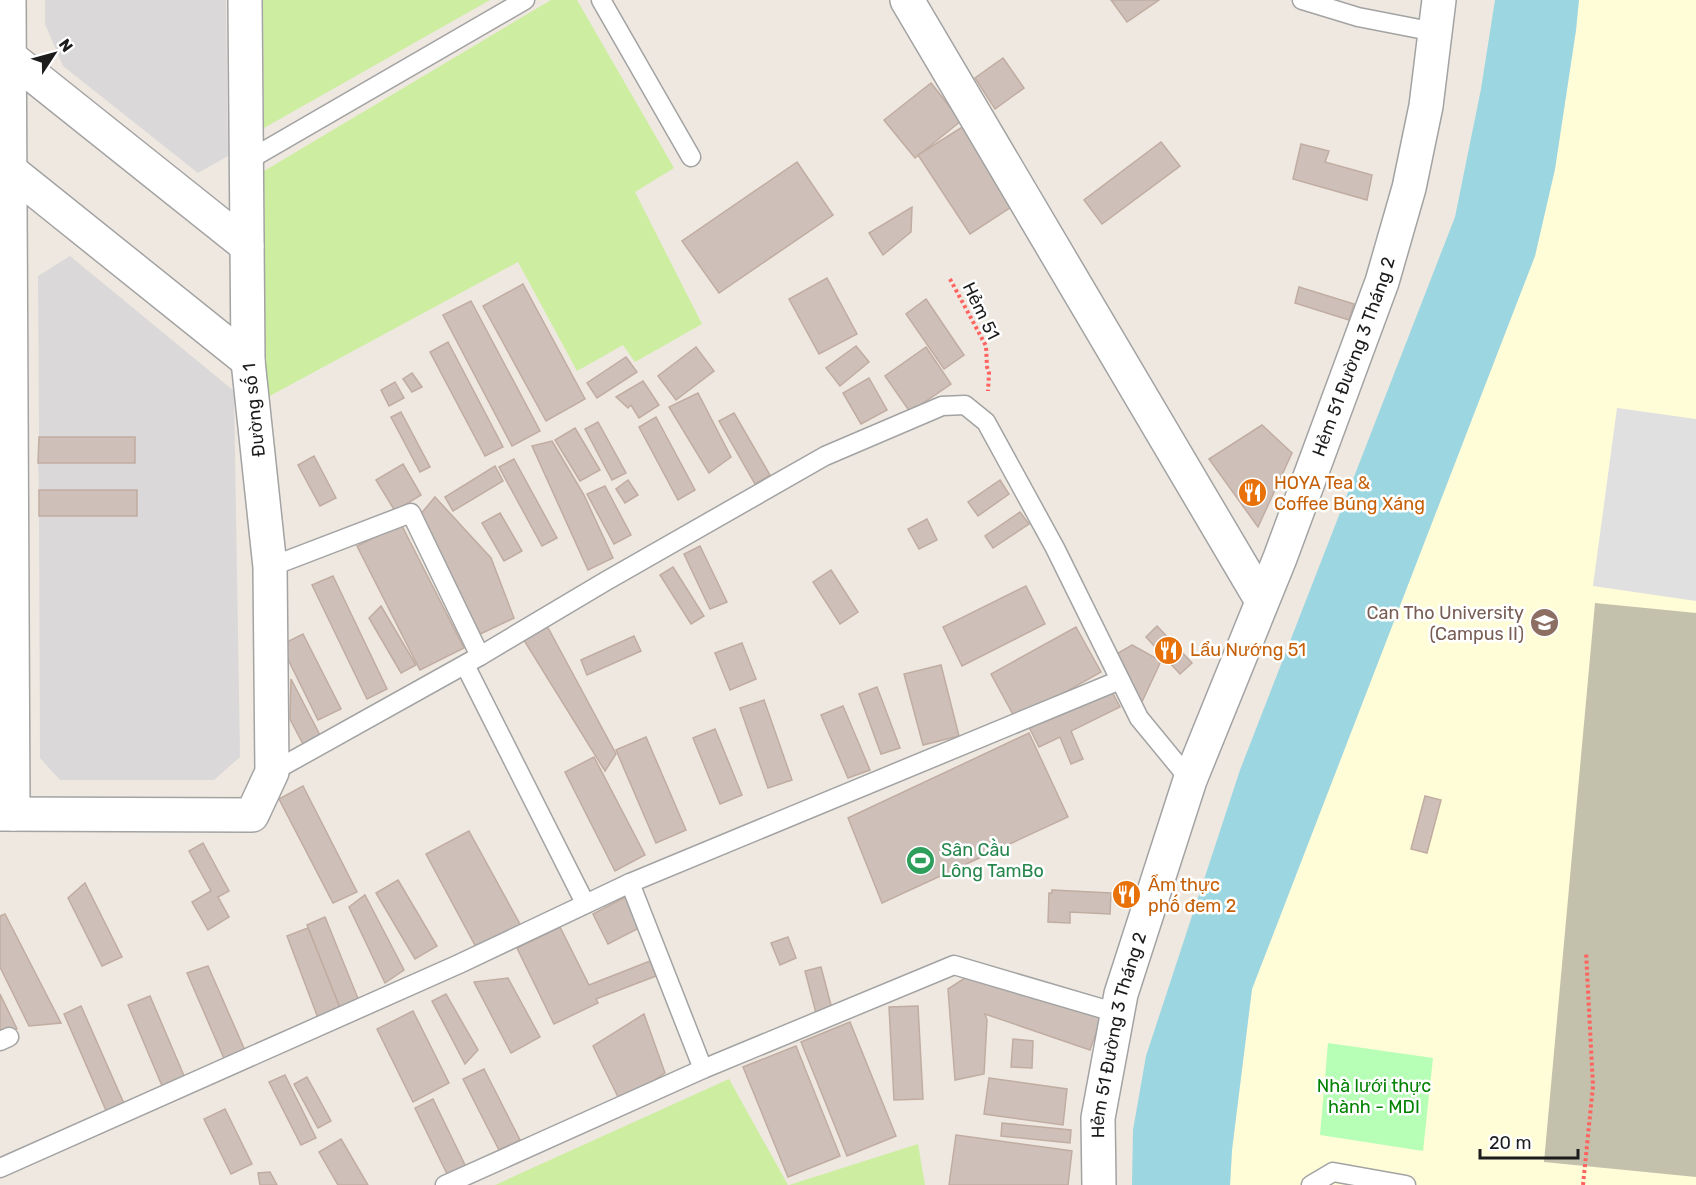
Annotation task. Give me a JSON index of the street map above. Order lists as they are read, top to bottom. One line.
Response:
{"streets":{"street":["Hẻm 51 Đường 3 Tháng 2","Đường số 1"],"path":["Hẻm 51"]},"parks":["Nhà lưới thực hành - MDI"],"places":{"restaurant":["HOYA Tea & Coffee Búng Xáng","Lẩu Nướng 51","Ẩm thực phố đem 2"],"school or university":["Can Tho University (Campus II)"],"sports":["Sân Cầu Lông TamBo"]},"scale_bar":"20 m","north":"top right"}
